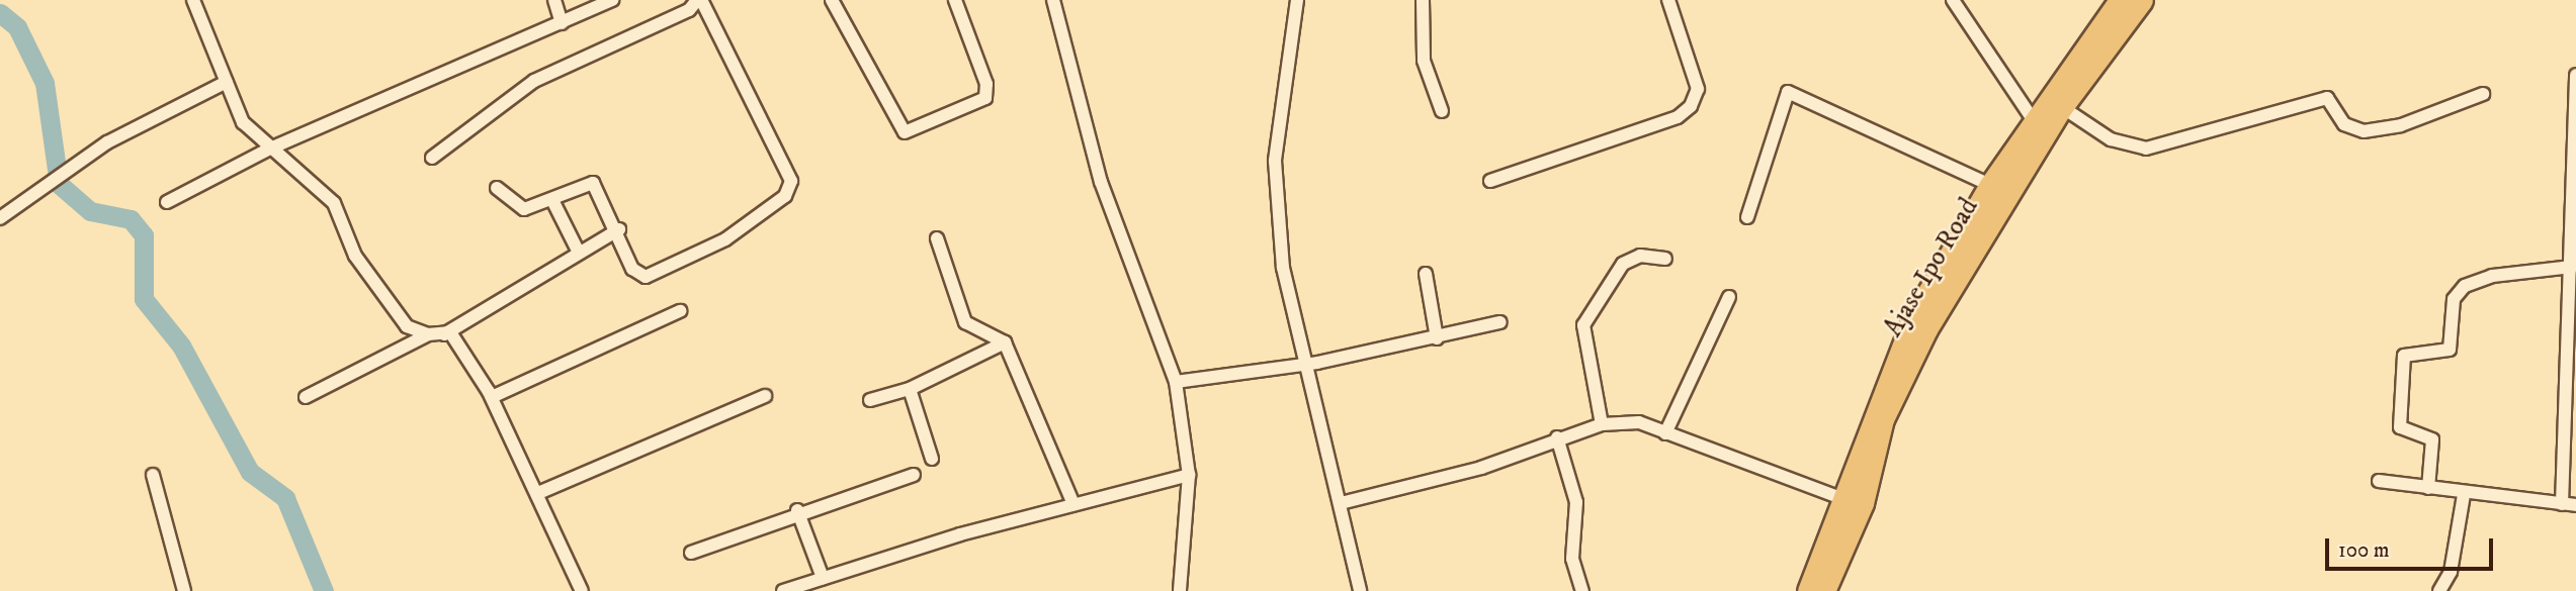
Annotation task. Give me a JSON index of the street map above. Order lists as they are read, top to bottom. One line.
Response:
{"streets":{"highway":["Ajase Ipo Road"]},"scale_bar":"100 m"}
